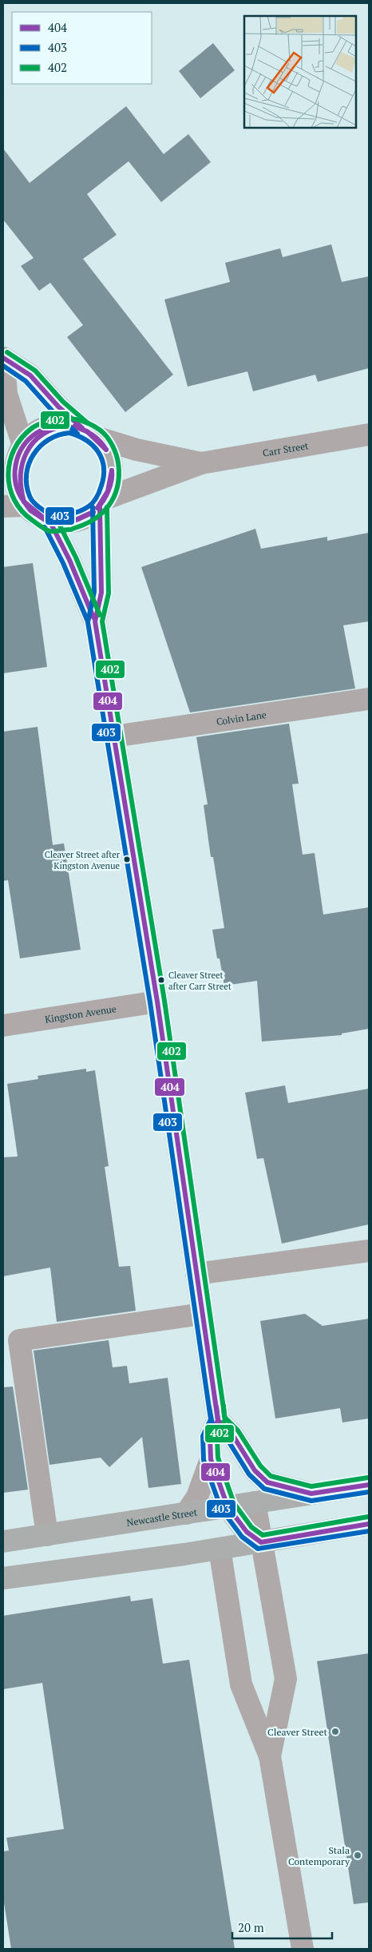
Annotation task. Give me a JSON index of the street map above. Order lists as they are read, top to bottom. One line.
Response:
{"streets":{"main road":["Newcastle Street"],"street":["Carr Street","Colvin Lane","Kingston Avenue"]},"places":["Cleaver Street after Kingston Avenue","Cleaver Street after Carr Street","Cleaver Street","Stala Contemporary"],"lines":["transit line 402","transit line 404","transit line 403"],"legend":["404","403","402"],"scale_bar":"20 m"}
